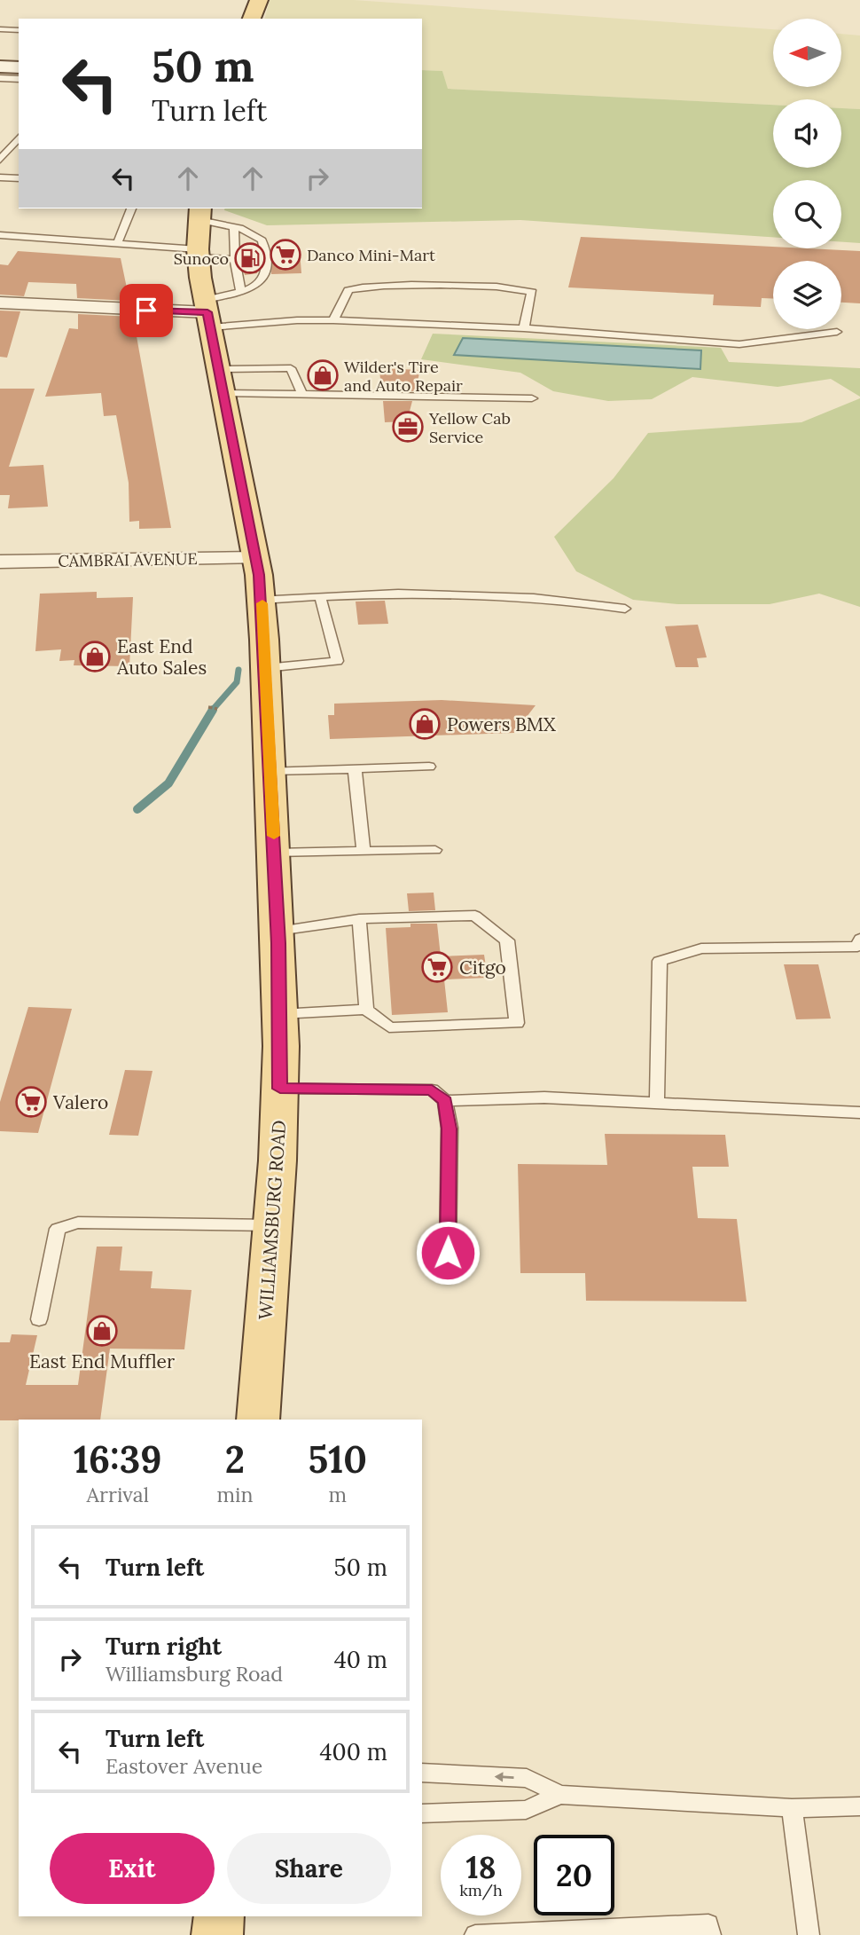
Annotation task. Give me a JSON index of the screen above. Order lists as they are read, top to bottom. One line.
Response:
{"streets":{"main road":["WILLIAMSBURG ROAD"],"street":["CAMBRAI AVENUE"]},"crossings":[["CAMBRAI AVENUE","WILLIAMSBURG ROAD"]],"places":{"supermarket":["Danco Mini-Mart","Citgo","Valero"],"fuel station":["Sunoco"],"shop":["Wilder's Tire and Auto Repair","East End Auto Sales","Powers BMX","East End Muffler"],"office":["Yellow Cab Service"]},"north":"left","page":{"turn":["50 m","Turn left"],"eta":["16:39","Arrival","2","min","510","m"],"list":[{"name":"Turn left","value":"50 m"},{"name":"Turn right","note":"Williamsburg Road","value":"40 m"},{"name":"Turn left","note":"Eastover Avenue","value":"400 m"}],"buttons":["Exit","Share"],"speed":"18 km/h","limit":"20"}}
